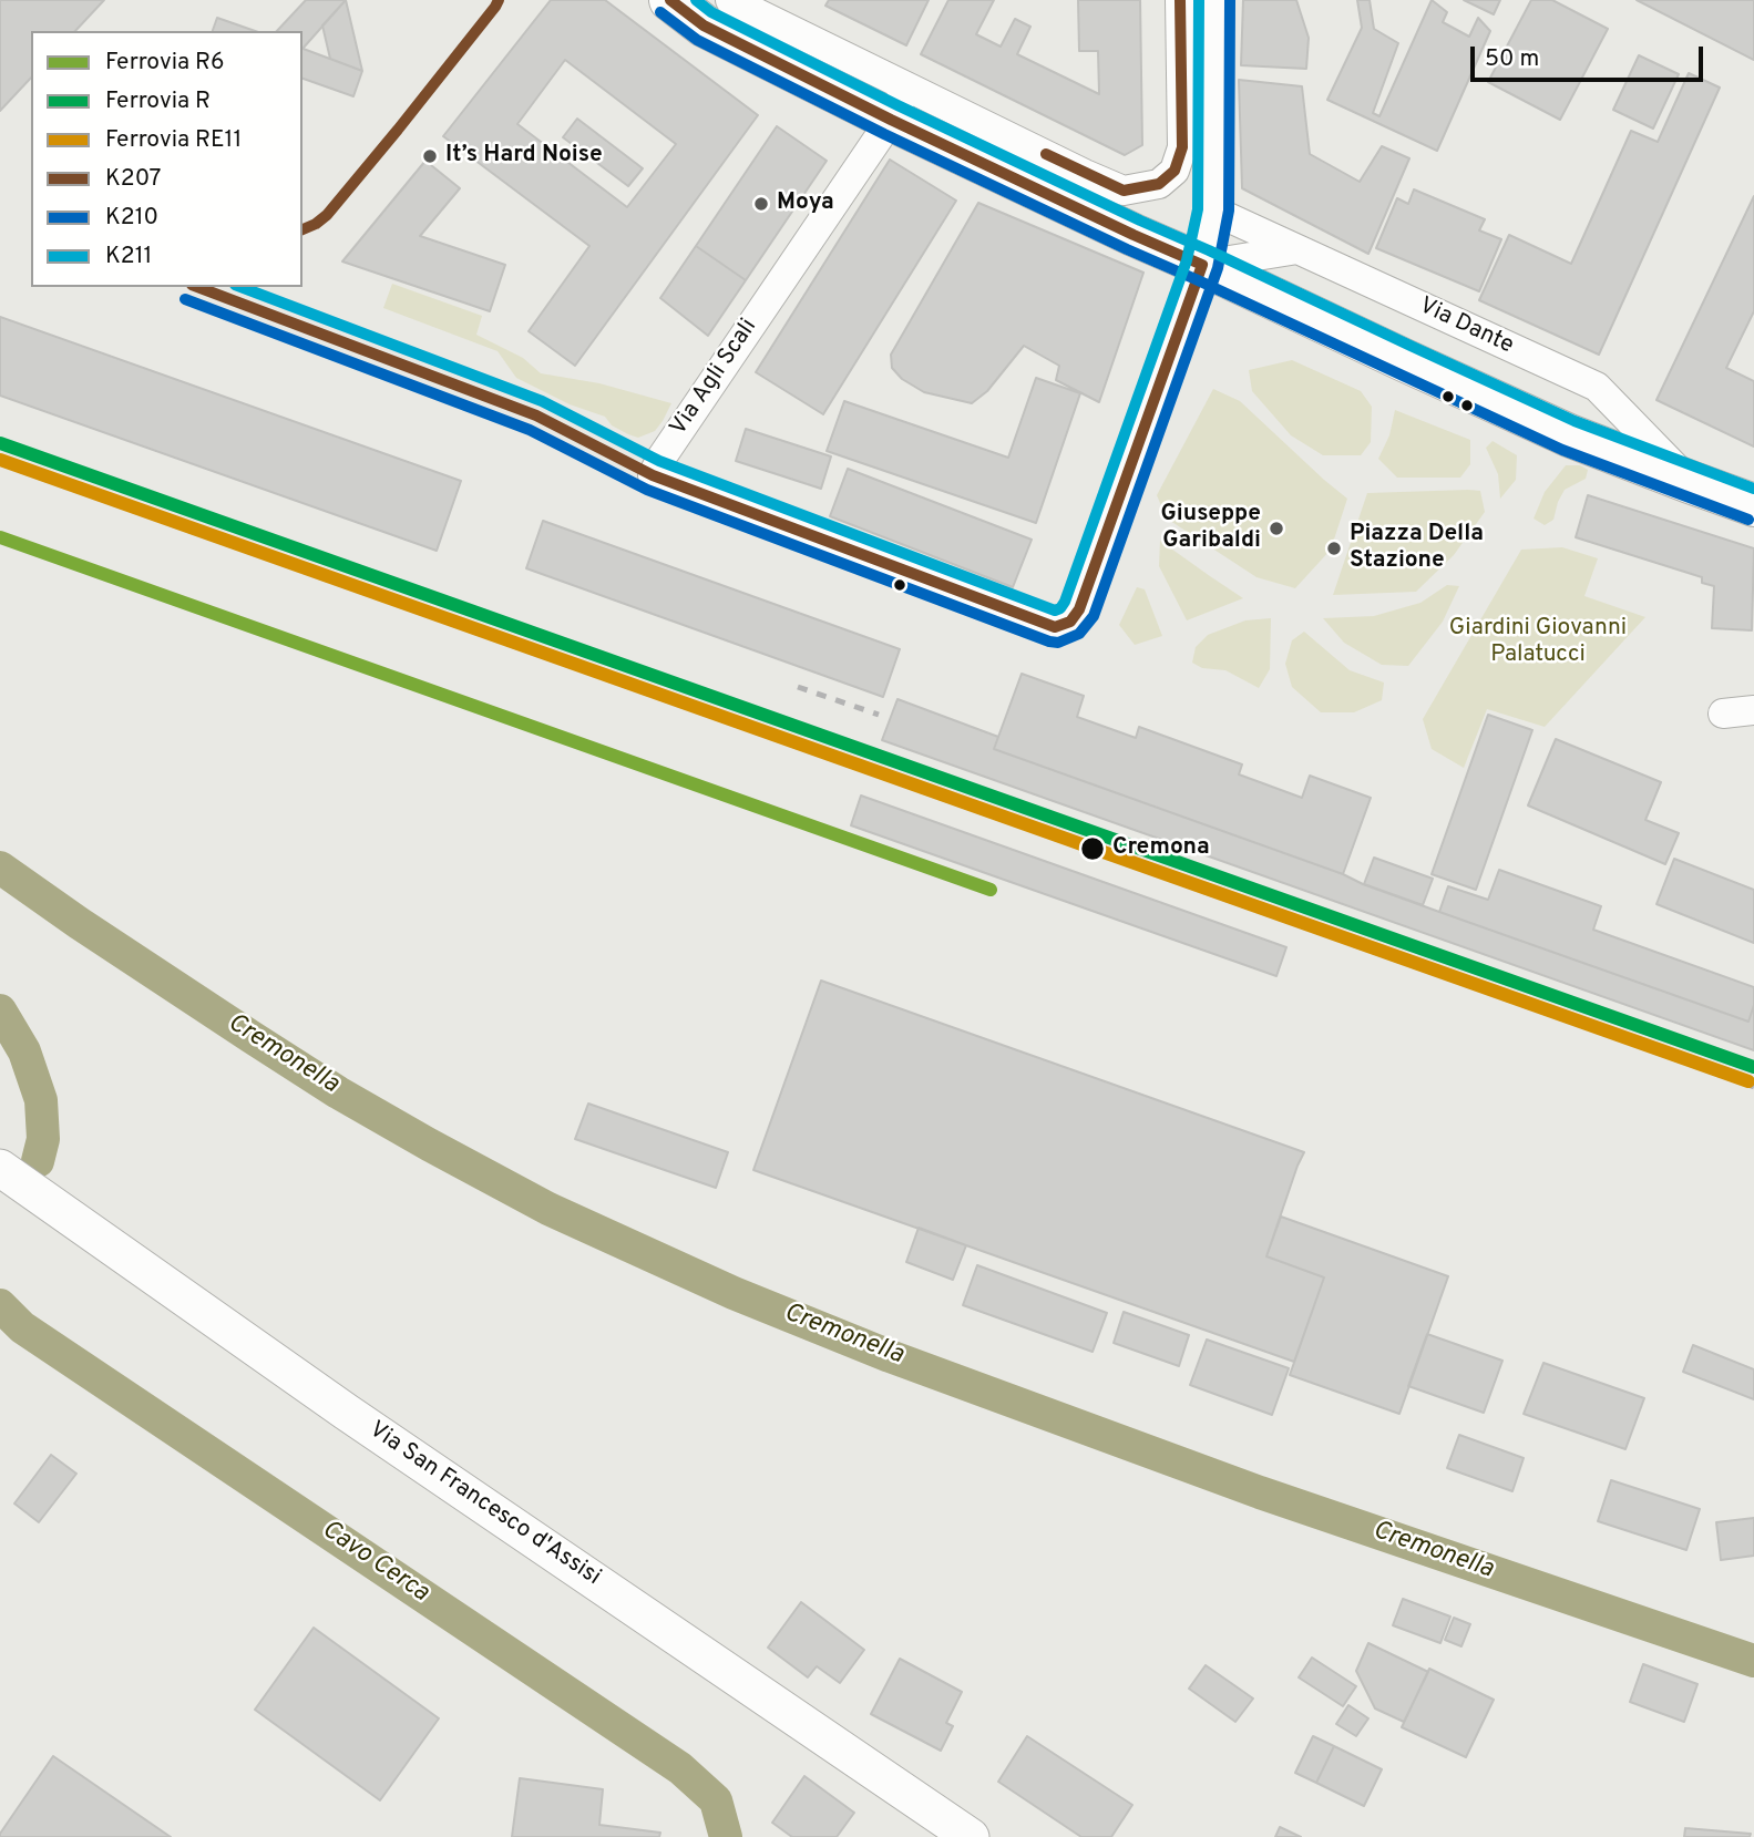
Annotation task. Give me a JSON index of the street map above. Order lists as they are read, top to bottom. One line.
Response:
{"streets":{"main road":["Via Dante"],"street":["Via Agli Scali","Via San Francesco d'Assisi"]},"crossings":[["Via Dante","Via Agli Scali"]],"water":["Cremonella","Cavo Cerca"],"parks":["Giardini Giovanni Palatucci"],"places":["It’s Hard Noise","Moya","Giuseppe Garibaldi","Piazza Della Stazione","Cremona"],"lines":["transit line K207","transit line K210","transit line K211","rail line R","rail line RE11","rail line R6"],"legend":["Ferrovia R6","Ferrovia R","Ferrovia RE11","K207","K210","K211"],"scale_bar":"50 m"}
